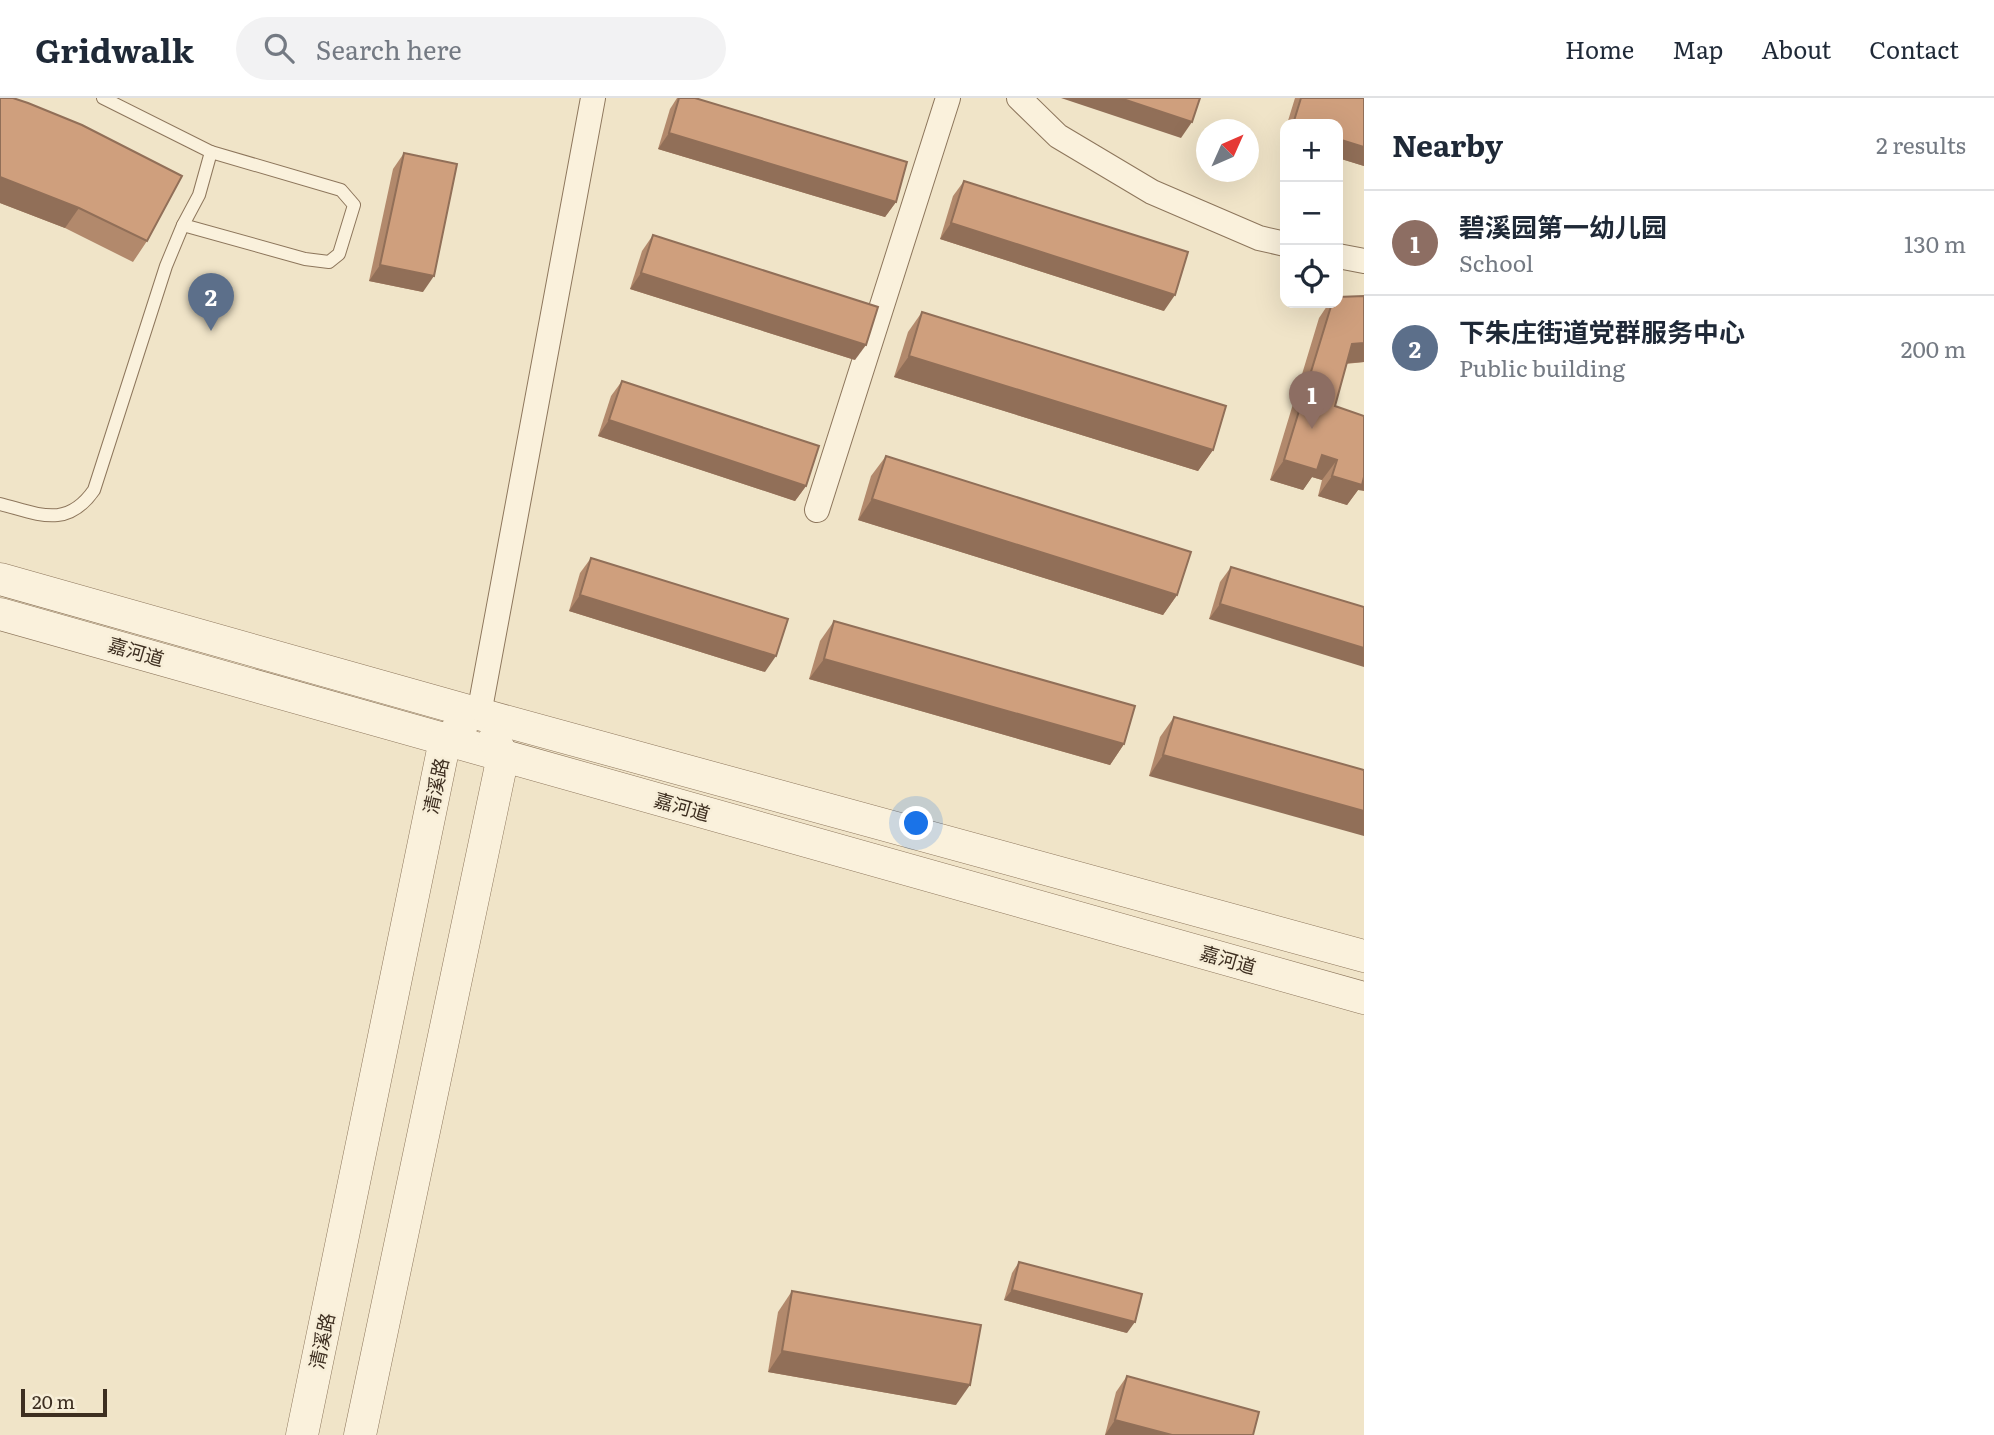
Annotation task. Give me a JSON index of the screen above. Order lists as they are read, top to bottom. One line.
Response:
{"streets":{"street":["嘉河道","清溪路"]},"crossings":[["嘉河道","清溪路"]],"scale_bar":"20 m","north":"top right","page":{"header":"Gridwalk","search":"Search here","nav":["Home","Map","About","Contact"],"heading":["Nearby","2 results"],"map_buttons":["+","−"],"list":[{"mark":"1","name":"碧溪园第一幼儿园","note":"School","value":"130 m"},{"mark":"2","name":"下朱庄街道党群服务中心","note":"Public building","value":"200 m"}],"pins":["2","1"],"scale":"20 m"}}
